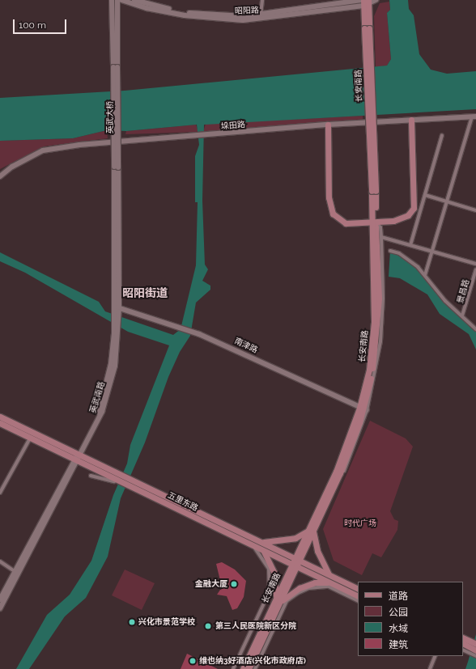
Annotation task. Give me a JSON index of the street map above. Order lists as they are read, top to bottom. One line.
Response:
{"streets":{"main road":["昭阳路","长安南路","英武大桥","垛田路","南津路","英武南路","五里东路"],"street":["景昌路"]},"crossings":[["昭阳路","长安南路"],["长安南路","南津路"],["长安南路","五里东路"],["英武大桥","英武南路"],["南津路","英武南路"],["英武南路","五里东路"]],"districts":["昭阳街道"],"parks":["时代广场"],"places":["金融大厦","兴化市景范学校","第三人民医院新区分院","维也纳3好酒店(兴化市政府店)"],"legend":["道路","公园","水域","建筑"],"scale_bar":"100 m"}
